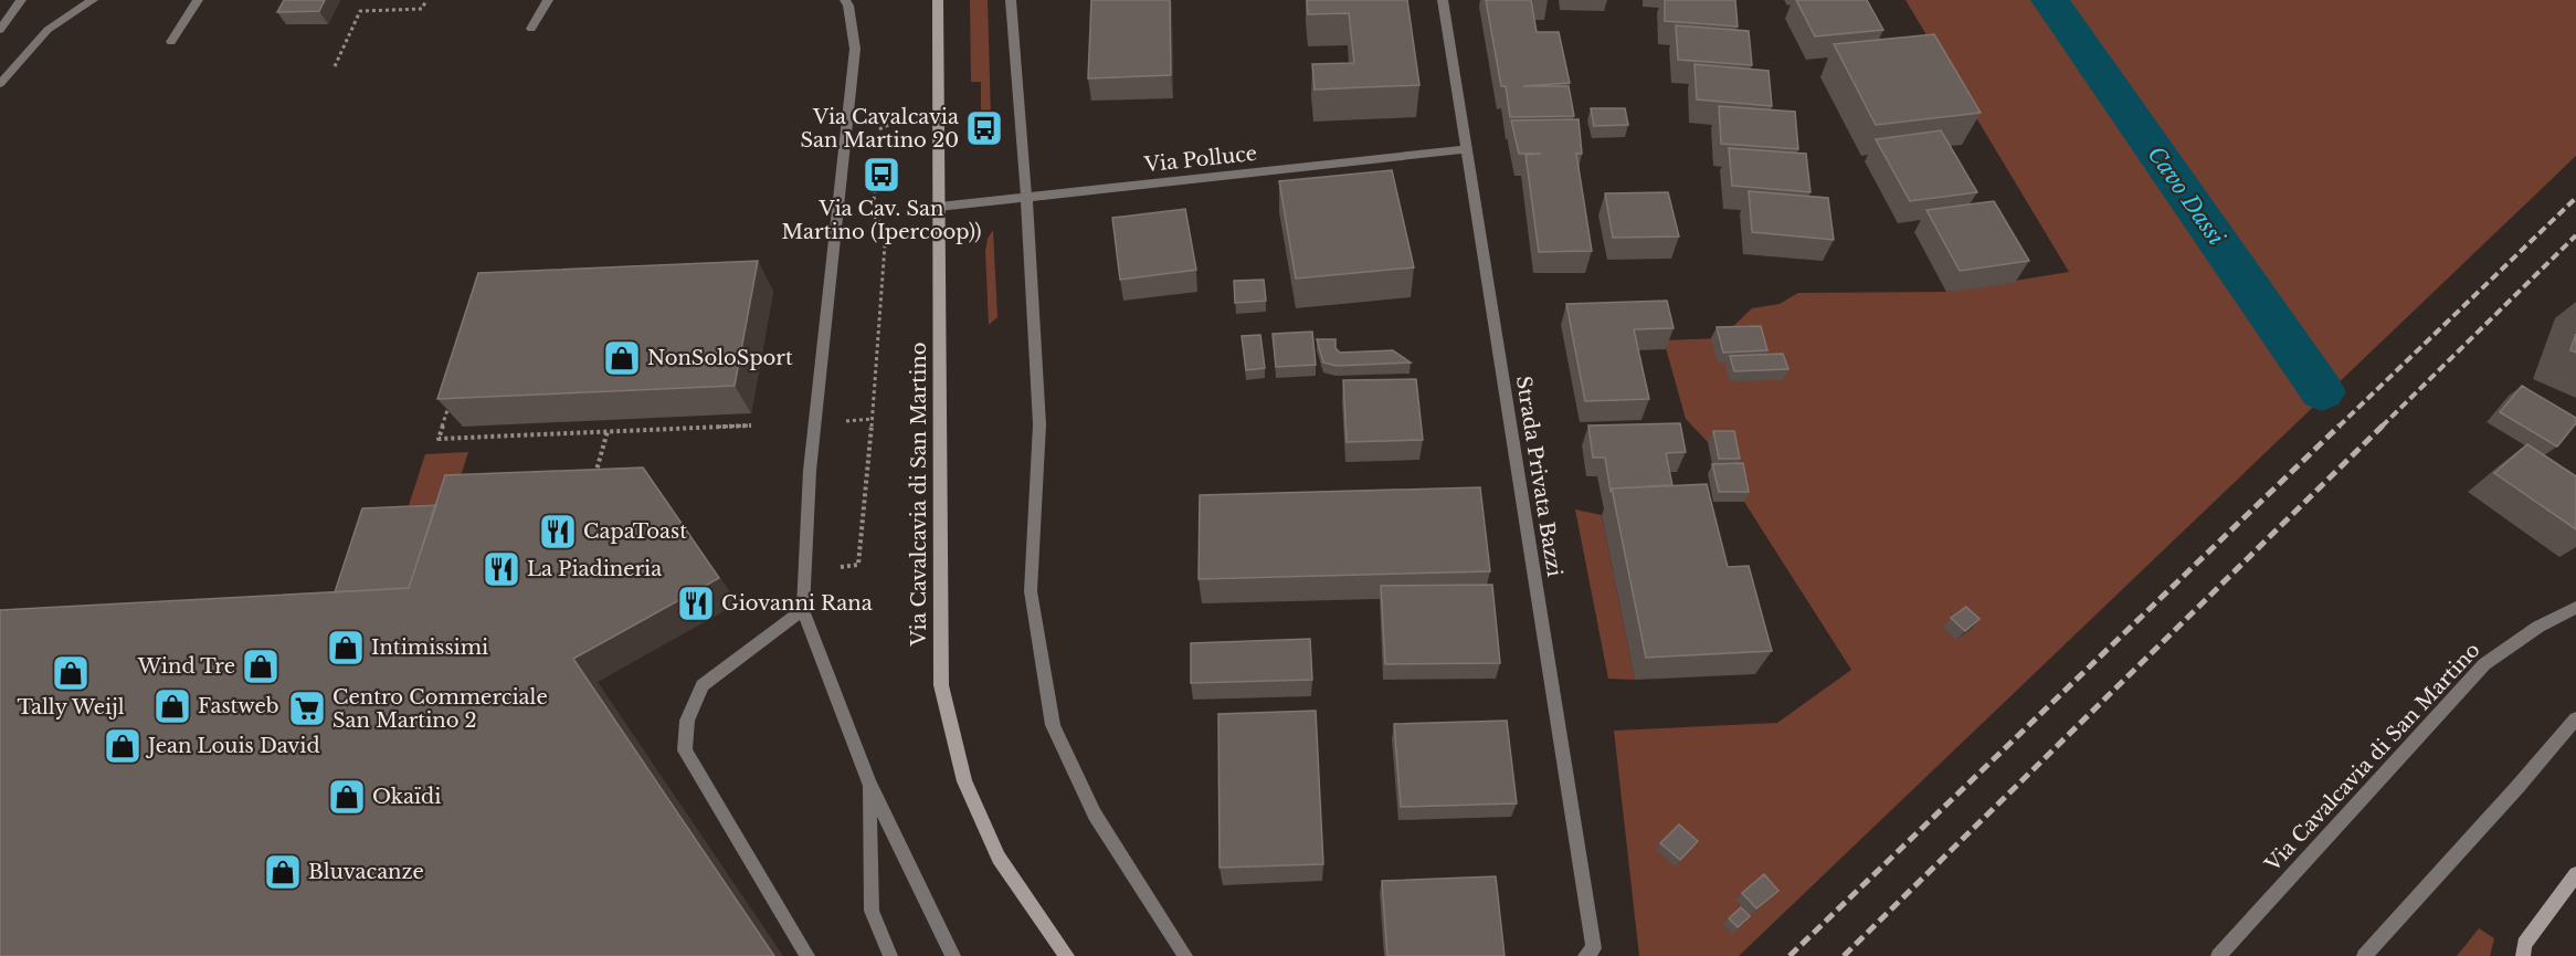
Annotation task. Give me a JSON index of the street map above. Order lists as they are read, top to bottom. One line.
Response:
{"streets":{"main road":["Via Cavalcavia di San Martino"],"street":["Via Polluce","Strada Privata Bazzi"]},"crossings":[["Via Polluce","Strada Privata Bazzi"],["Via Polluce","Via Cavalcavia di San Martino"]],"water":["Cavo Dassi"],"places":{"bus stop":["Via Cavalcavia San Martino 20","Via Cav. San Martino (Ipercoop))"],"shop":["NonSoloSport","Intimissimi","Wind Tre","Tally Weijl","Fastweb","Jean Louis David","Okaïdi","Bluvacanze"],"restaurant":["CapaToast","La Piadineria","Giovanni Rana"],"supermarket":["Centro Commerciale San Martino 2"]}}
